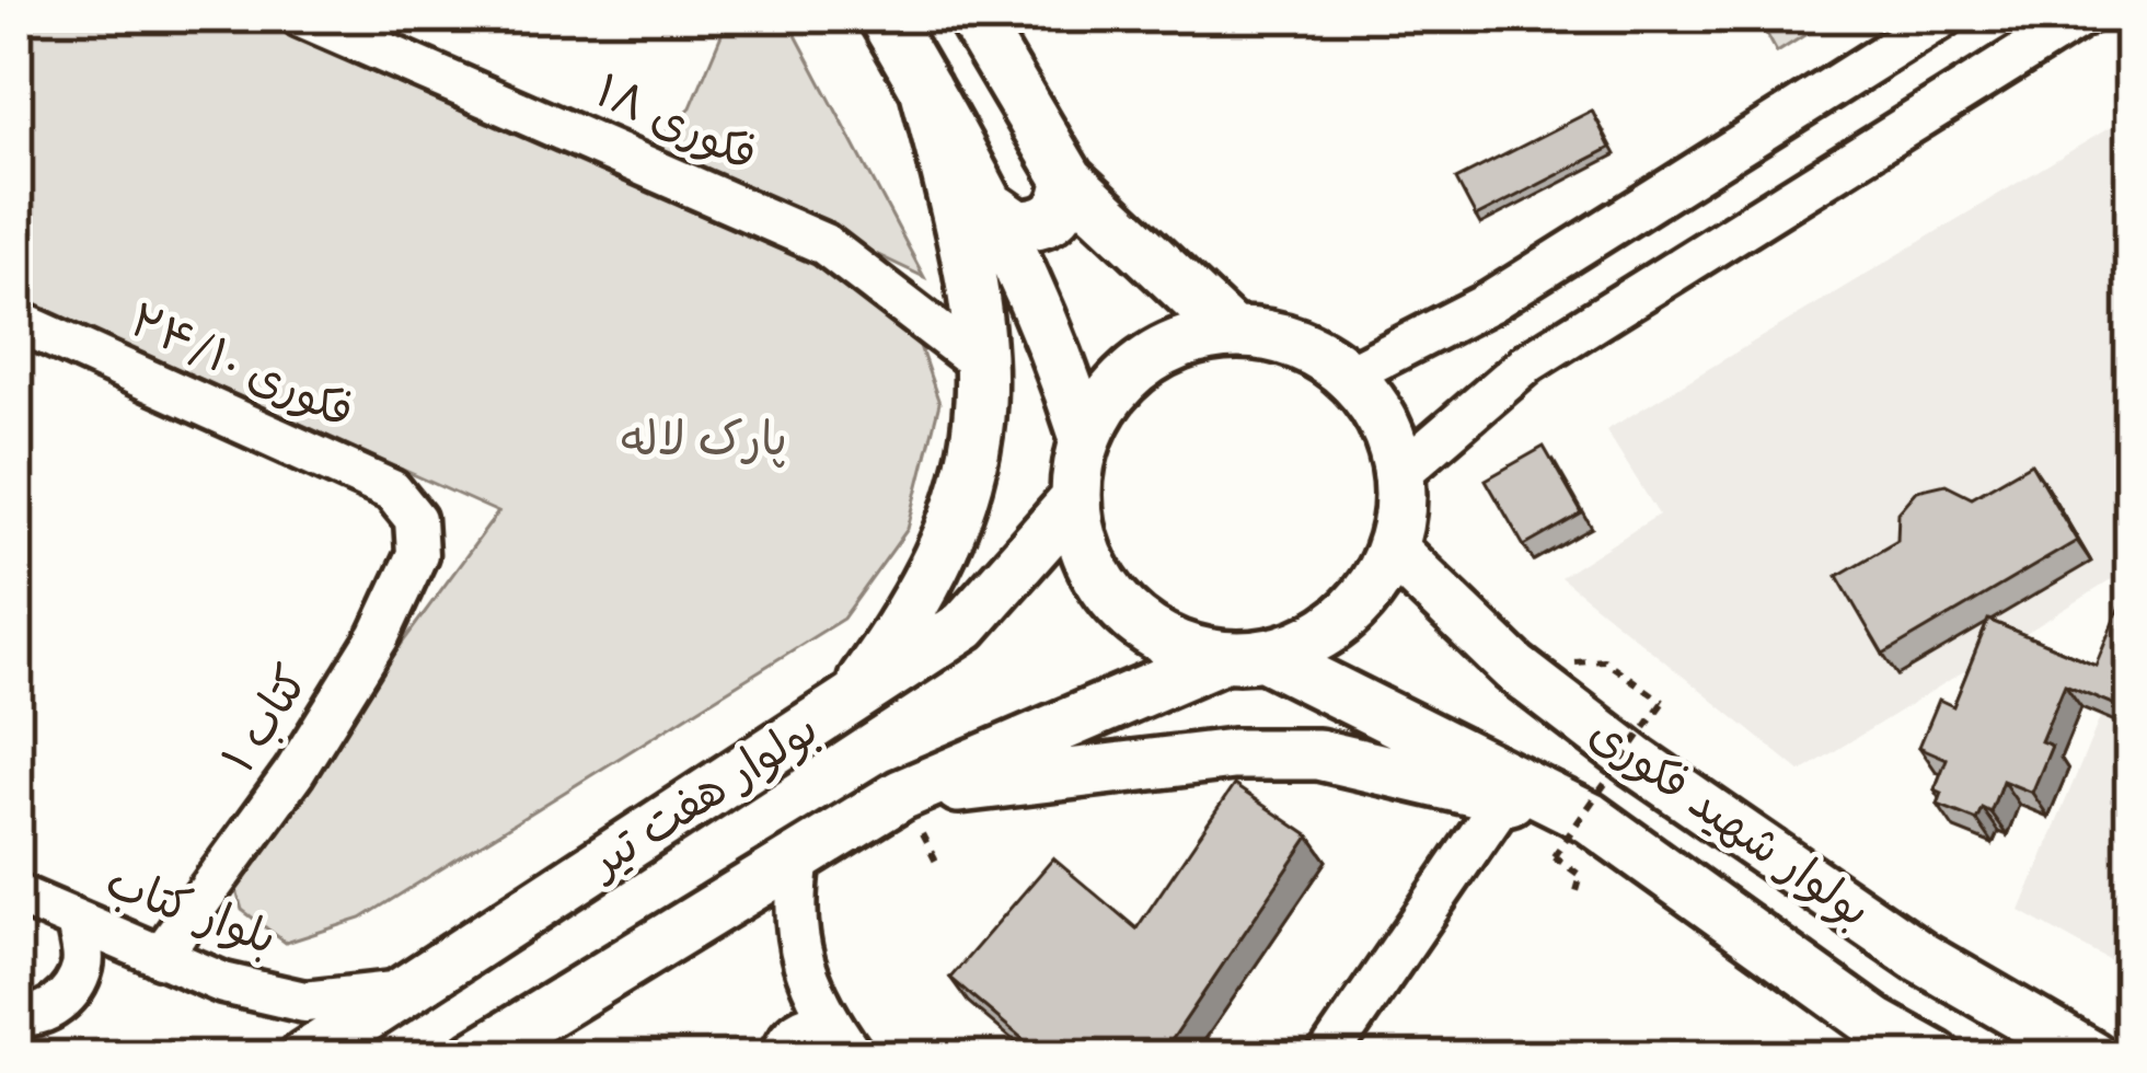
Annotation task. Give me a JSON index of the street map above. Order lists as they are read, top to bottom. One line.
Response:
{"streets":{"main road":["بولوار هفت تیر","بولوار شهید فکوری"],"street":["فکوری ١٨","فکوری ۲۴/۱۰","کتاب ۱","بلوار کتاب"]},"crossings":[["فکوری ۲۴/۱۰","کتاب ۱"],["کتاب ۱","بلوار کتاب"],["بولوار هفت تیر","بولوار شهید فکوری"],["بولوار هفت تیر","بلوار کتاب"]],"parks":["پارک لاله"]}
